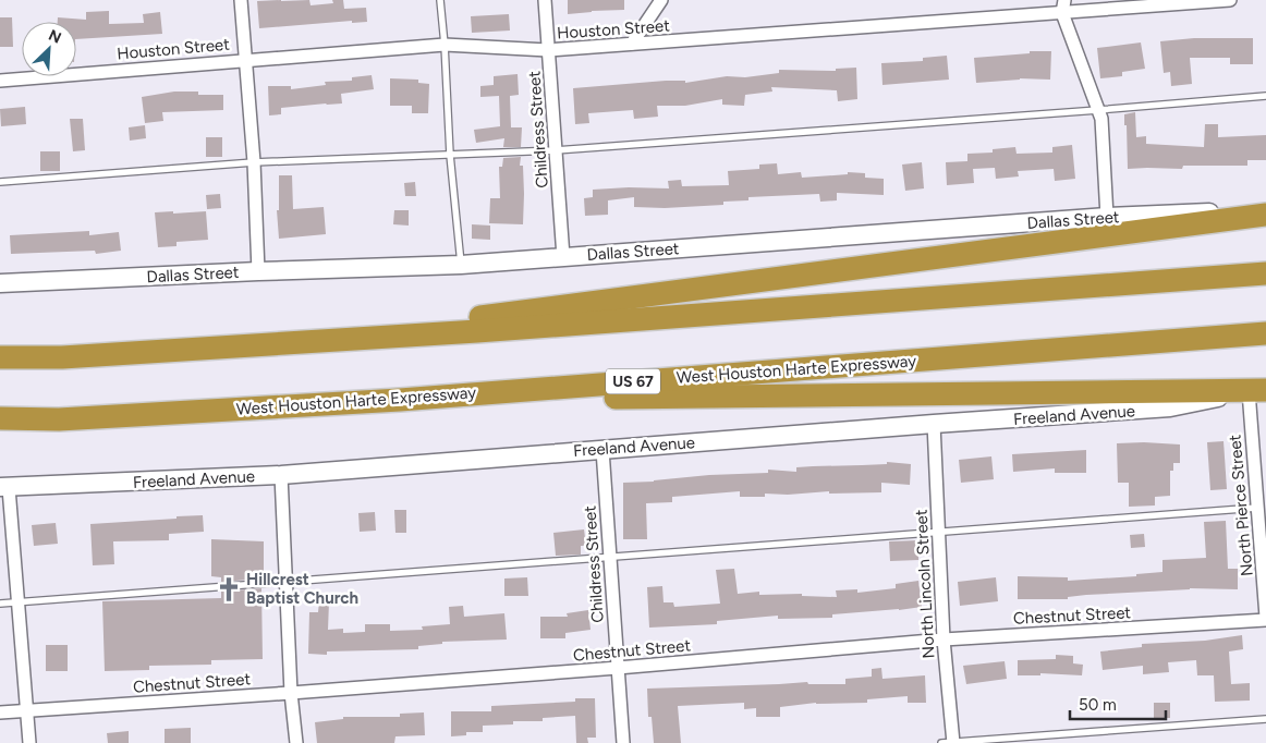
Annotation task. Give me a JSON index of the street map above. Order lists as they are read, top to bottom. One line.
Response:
{"streets":{"highway":["West Houston Harte Expressway","US 67"],"main road":["Dallas Street","Freeland Avenue"],"street":["Houston Street","Childress Street","North Pierce Street","North Lincoln Street","Chestnut Street"]},"crossings":[["Houston Street","Childress Street"],["Childress Street","Dallas Street"],["Childress Street","Freeland Avenue"],["Childress Street","Chestnut Street"],["Freeland Avenue","North Pierce Street"],["Freeland Avenue","North Lincoln Street"],["North Pierce Street","Chestnut Street"],["North Lincoln Street","Chestnut Street"]],"places":{"church":["Hillcrest Baptist Church"]},"scale_bar":"50 m","north":"top right"}
